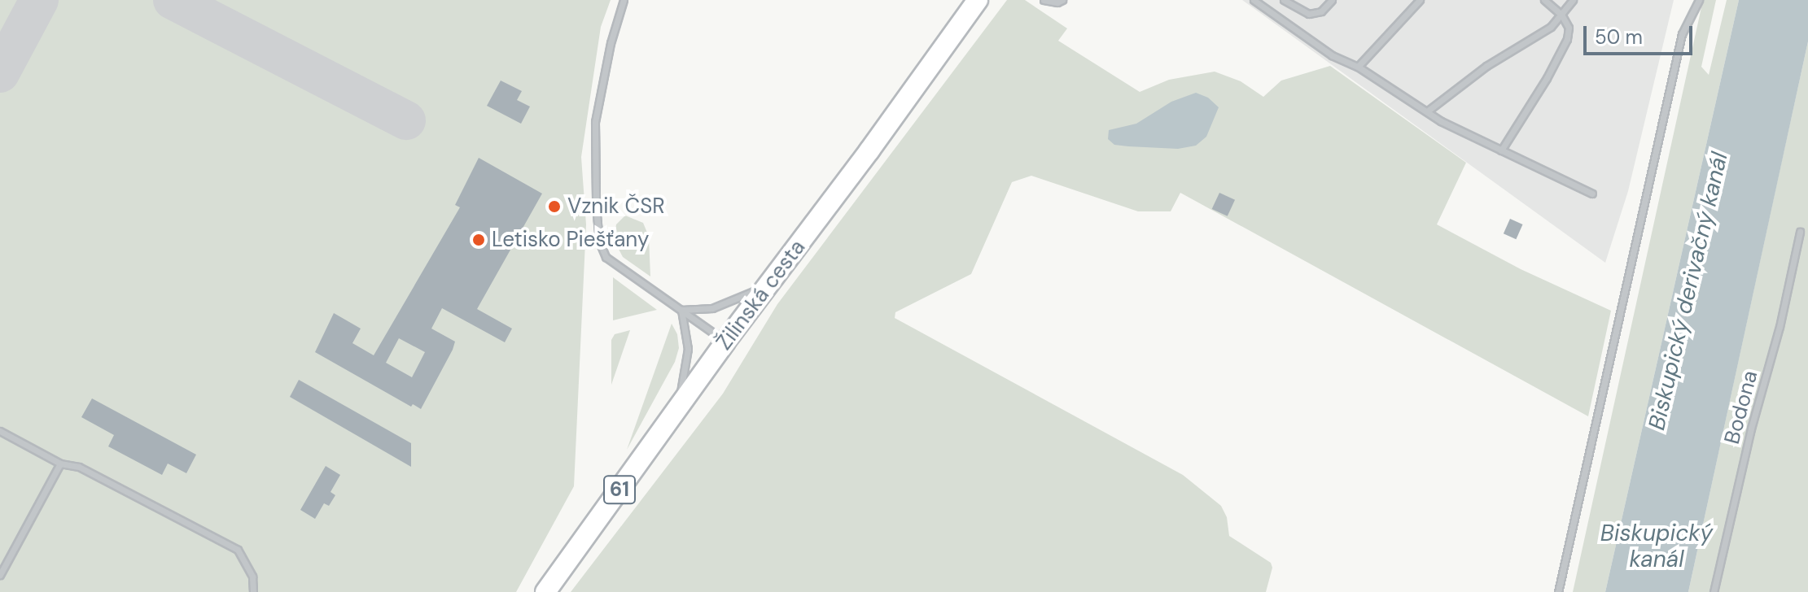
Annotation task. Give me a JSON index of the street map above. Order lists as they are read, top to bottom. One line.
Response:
{"streets":{"main road":["Žilinská cesta","61"],"lane":["Bodona"]},"water":["Biskupický derivačný kanál","Biskupický kanál"],"places":["Vznik ČSR","Letisko Piešťany"],"scale_bar":"50 m"}
